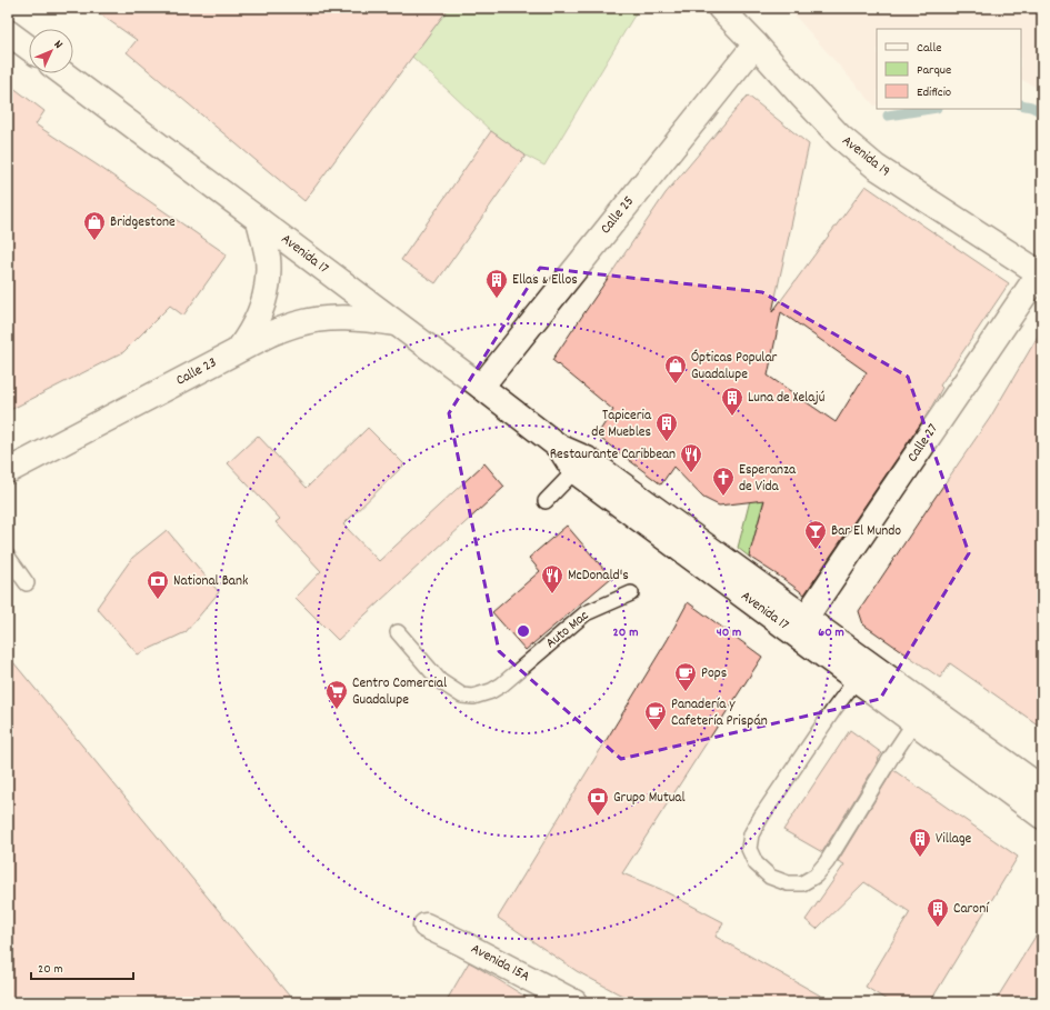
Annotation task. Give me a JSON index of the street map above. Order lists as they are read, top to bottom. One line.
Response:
{"streets":{"main road":["Avenida 19","Calle 25","Avenida 17","Calle 23","Calle 27","Avenida 15A"],"lane":["Auto Mac"]},"crossings":[["Avenida 19","Calle 25"],["Avenida 19","Calle 27"],["Calle 25","Avenida 17"],["Avenida 17","Calle 23"],["Avenida 17","Calle 27"]],"places":{"shop":["Bridgestone","Ópticas Popular Guadalupe"],"building":["Ellas & Ellos","Luna de Xelajú","Tapiceria de Muebles","Village","Caroní"],"restaurant":["Restaurante Caribbean","McDonald's"],"church":["Esperanza de Vida"],"bar":["Bar El Mundo"],"bank":["National Bank","Grupo Mutual"],"cafe":["Pops","Panadería y Cafetería Prispán"],"supermarket":["Centro Comercial Guadalupe"]},"legend":["Calle","Parque","Edificio"],"scale_bar":"20 m","north":"top right","rings":["20 m","40 m","60 m"]}
